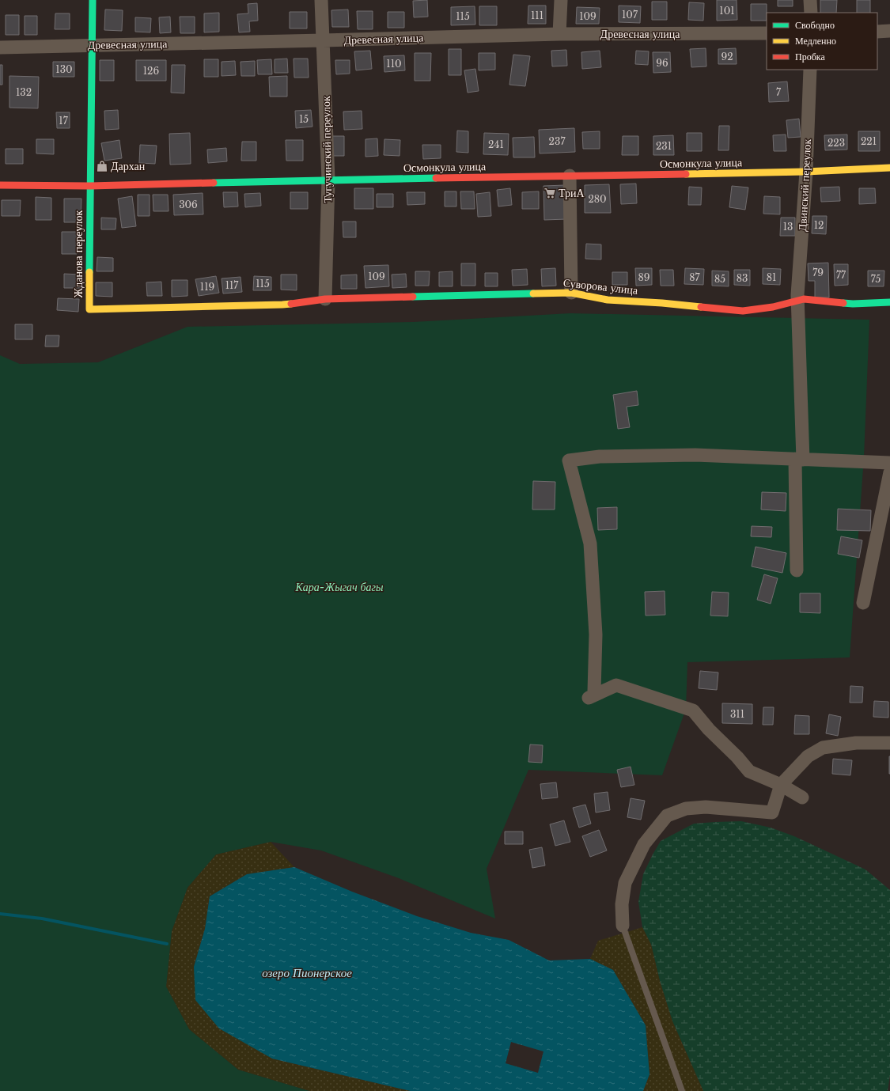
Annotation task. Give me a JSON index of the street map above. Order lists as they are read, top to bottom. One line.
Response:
{"streets":{"street":["Древесная улица","Тугучинский переулок","Осмонкула улица","Двинский переулок","Жданова переулок","Суворова улица"]},"crossings":[["Древесная улица","Тугучинский переулок"],["Древесная улица","Жданова переулок"],["Тугучинский переулок","Осмонкула улица"],["Тугучинский переулок","Жданова переулок"],["Тугучинский переулок","Суворова улица"],["Осмонкула улица","Двинский переулок"],["Осмонкула улица","Жданова переулок"],["Двинский переулок","Суворова улица"],["Жданова переулок","Суворова улица"]],"water":["озеро Пионерское"],"parks":["Кара-Жыгач багы"],"places":{"shop":["Дархан"],"supermarket":["ТриА"]},"house_numbers":["101","107","111","115","109","92","96","110","130","126","132","7","15","17","237","221","223","241","231","280","306","12","13","79","77","109","89","87","81","83","85","75","115","117","119","311"],"legend":["Свободно","Медленно","Пробка"]}
